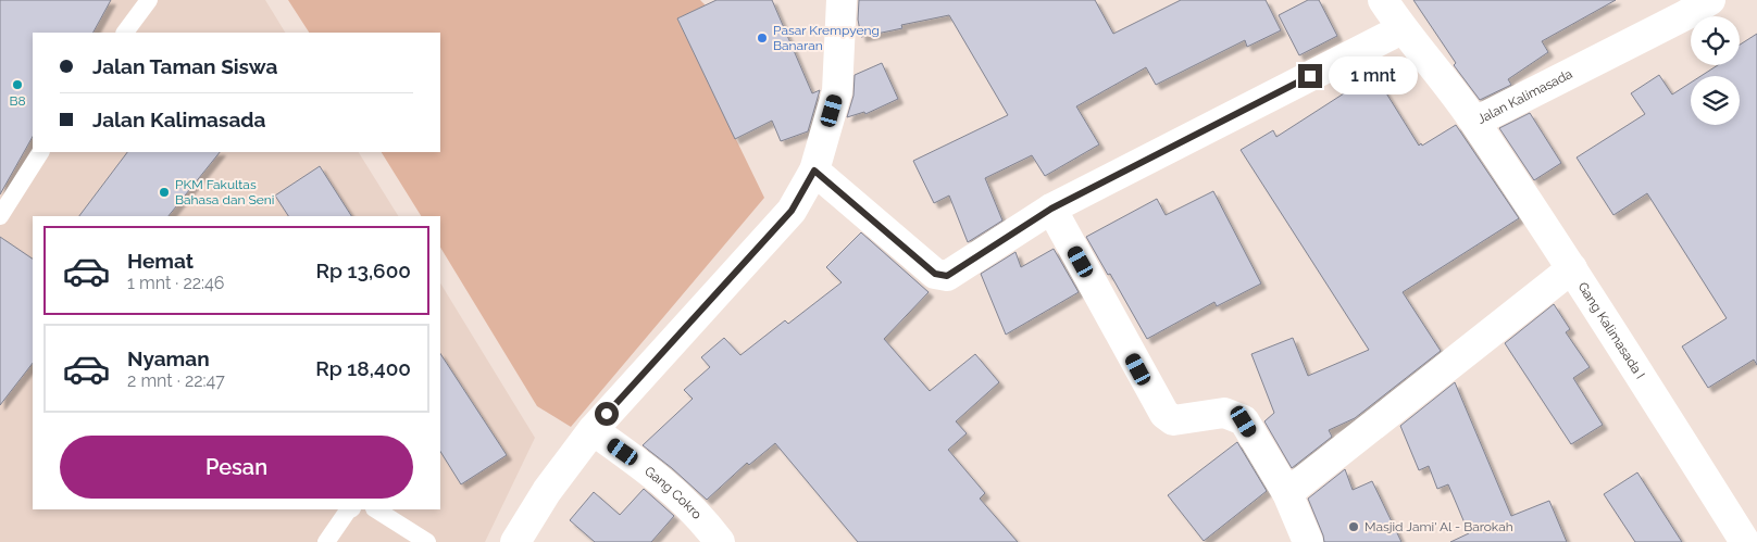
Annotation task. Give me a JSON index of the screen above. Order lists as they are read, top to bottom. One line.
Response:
{"streets":{"street":["Jalan Kalimasada","Gang Kalimasada I","Gang Cokro"]},"crossings":[["Jalan Kalimasada","Gang Kalimasada I"]],"places":["Pasar Krempyeng Banaran","B8","PKM Fakultas Bahasa dan Seni","Masjid Jami' Al - Barokah"],"page":{"banner":["Jalan Taman Siswa","Jalan Kalimasada"],"bubble":"1 mnt","list":[{"name":"Hemat","note":"1 mnt · 22:46","value":"Rp 13,600"},{"name":"Nyaman","note":"2 mnt · 22:47","value":"Rp 18,400"}],"buttons":"Pesan"}}
